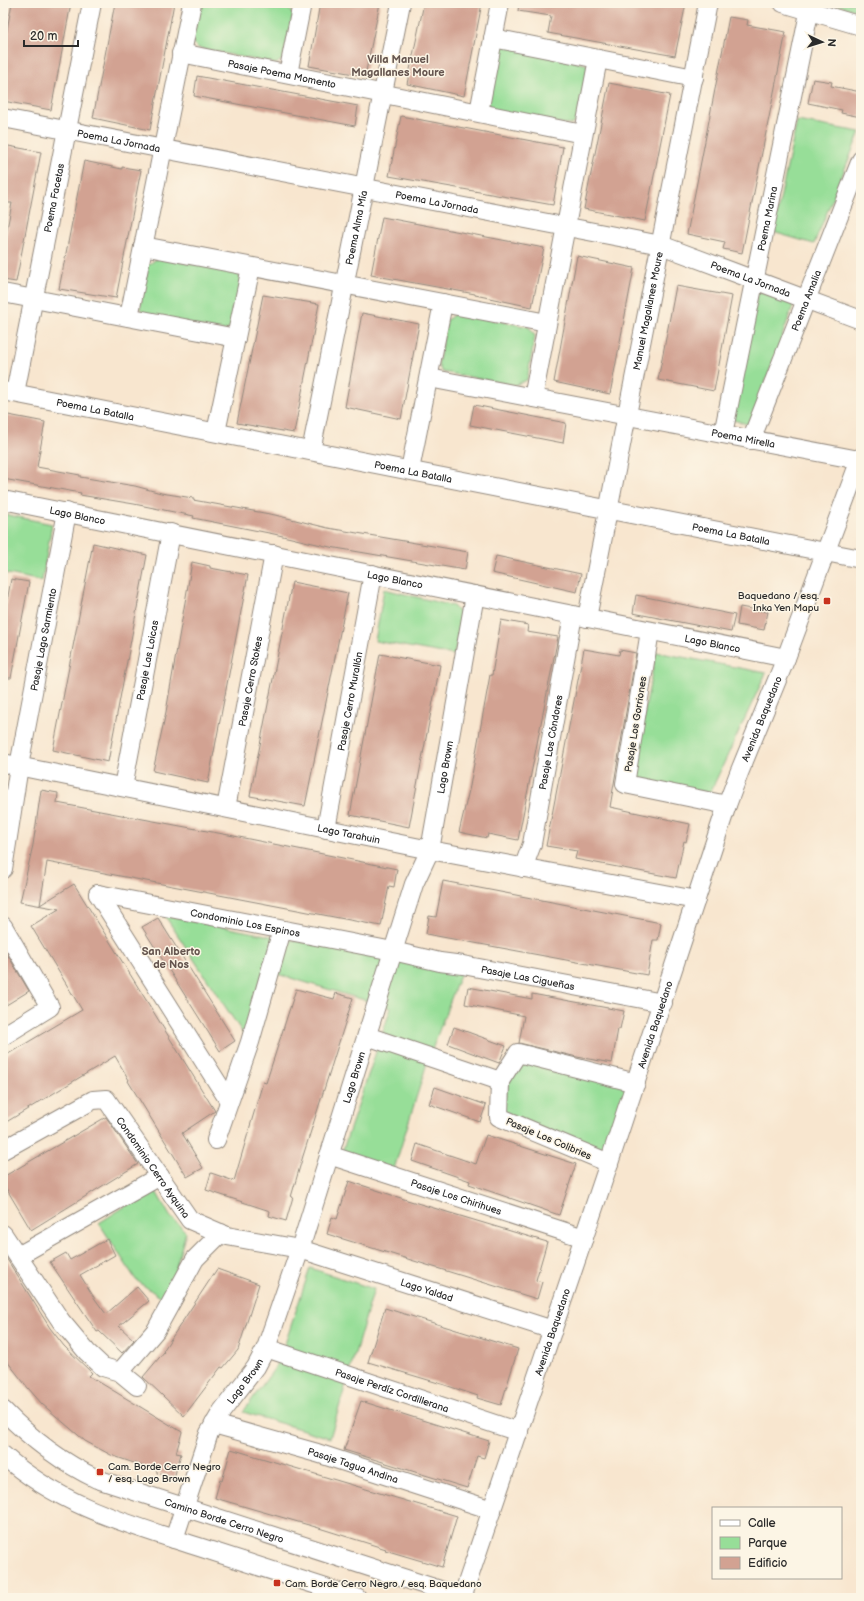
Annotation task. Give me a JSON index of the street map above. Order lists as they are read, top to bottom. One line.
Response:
{"streets":{"street":["Pasaje Poema Momento","Poema La Jornada","Poema Facetas","Poema Marina","Poema Alma Mía","Poema Amalia","Manuel Magallanes Moure","Poema La Batalla","Poema Mirella","Lago Blanco","Pasaje Lago Sarmiento","Pasaje Las Loicas","Pasaje Cerro Stokes","Pasaje Cerro Murallón","Avenida Baquedano","Pasaje Los Gorriones","Pasaje Los Cóndores","Lago Brown","Lago Tarahuin","Condominio Los Espinos","Pasaje Las Cigueñas","Pasaje Los Colibries","Condominio Cerro Ayquina","Pasaje Los Chirihues","Lago Yaldad","Pasaje Perdíz Cordillerana","Pasaje Tagua Andina","Camino Borde Cerro Negro"]},"crossings":[["Pasaje Poema Momento","Poema Alma Mía"],["Poema La Jornada","Poema Facetas"],["Poema La Jornada","Poema Marina"],["Poema La Jornada","Poema Alma Mía"],["Poema La Jornada","Poema Amalia"],["Poema La Jornada","Manuel Magallanes Moure"],["Poema Facetas","Poema La Batalla"],["Poema Marina","Poema Mirella"],["Poema Alma Mía","Poema La Batalla"],["Poema Amalia","Poema Mirella"],["Manuel Magallanes Moure","Poema La Batalla"],["Manuel Magallanes Moure","Poema Mirella"],["Manuel Magallanes Moure","Lago Blanco"],["Manuel Magallanes Moure","Pasaje Los Cóndores"],["Poema La Batalla","Avenida Baquedano"],["Poema Mirella","Avenida Baquedano"],["Lago Blanco","Pasaje Lago Sarmiento"],["Lago Blanco","Pasaje Las Loicas"],["Lago Blanco","Pasaje Cerro Stokes"],["Lago Blanco","Pasaje Cerro Murallón"],["Lago Blanco","Avenida Baquedano"],["Lago Blanco","Pasaje Los Gorriones"],["Lago Blanco","Pasaje Los Cóndores"],["Lago Blanco","Lago Brown"],["Pasaje Lago Sarmiento","Lago Tarahuin"],["Pasaje Las Loicas","Lago Tarahuin"],["Pasaje Cerro Stokes","Lago Tarahuin"],["Pasaje Cerro Murallón","Lago Tarahuin"],["Avenida Baquedano","Pasaje Los Gorriones"],["Avenida Baquedano","Lago Tarahuin"],["Avenida Baquedano","Pasaje Las Cigueñas"],["Avenida Baquedano","Pasaje Los Colibries"],["Avenida Baquedano","Pasaje Los Chirihues"],["Avenida Baquedano","Lago Yaldad"],["Avenida Baquedano","Pasaje Perdíz Cordillerana"],["Avenida Baquedano","Pasaje Tagua Andina"],["Avenida Baquedano","Camino Borde Cerro Negro"],["Pasaje Los Cóndores","Lago Tarahuin"],["Lago Brown","Lago Tarahuin"],["Lago Brown","Condominio Los Espinos"],["Lago Brown","Pasaje Las Cigueñas"],["Lago Brown","Condominio Cerro Ayquina"],["Lago Brown","Pasaje Los Chirihues"],["Lago Brown","Lago Yaldad"],["Lago Brown","Pasaje Perdíz Cordillerana"],["Lago Brown","Pasaje Tagua Andina"],["Lago Brown","Camino Borde Cerro Negro"],["Condominio Los Espinos","Pasaje Las Cigueñas"],["Condominio Cerro Ayquina","Lago Yaldad"]],"districts":["Villa Manuel Magallanes Moure","San Alberto de Nos"],"places":{"transit":["Baquedano / esq. Inka Yen Mapu","Cam. Borde Cerro Negro / esq. Lago Brown","Cam. Borde Cerro Negro / esq. Baquedano"]},"legend":["Calle","Parque","Edificio"],"scale_bar":"20 m","north":"right"}
